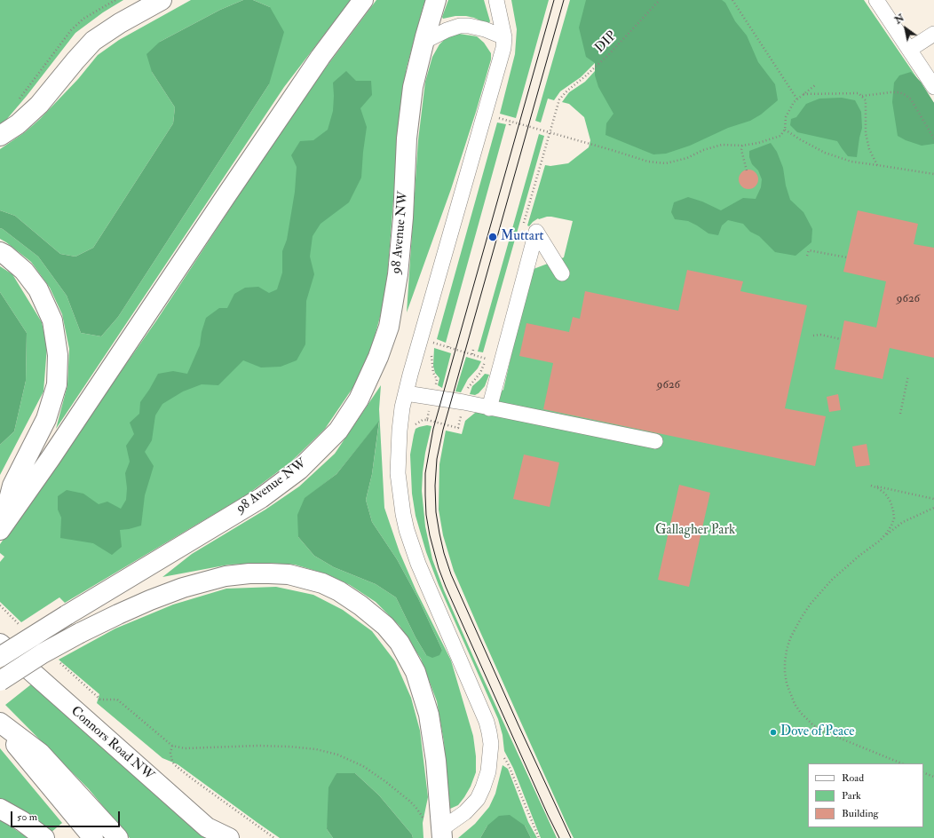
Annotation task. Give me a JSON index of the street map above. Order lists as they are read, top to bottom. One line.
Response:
{"streets":{"main road":["98 Avenue NW","Connors Road NW"],"path":["DIP"]},"parks":["Gallagher Park"],"places":["Muttart","Dove of Peace"],"house_numbers":["9626","9626"],"legend":["Road","Park","Building"],"scale_bar":"50 m","north":"top left"}
